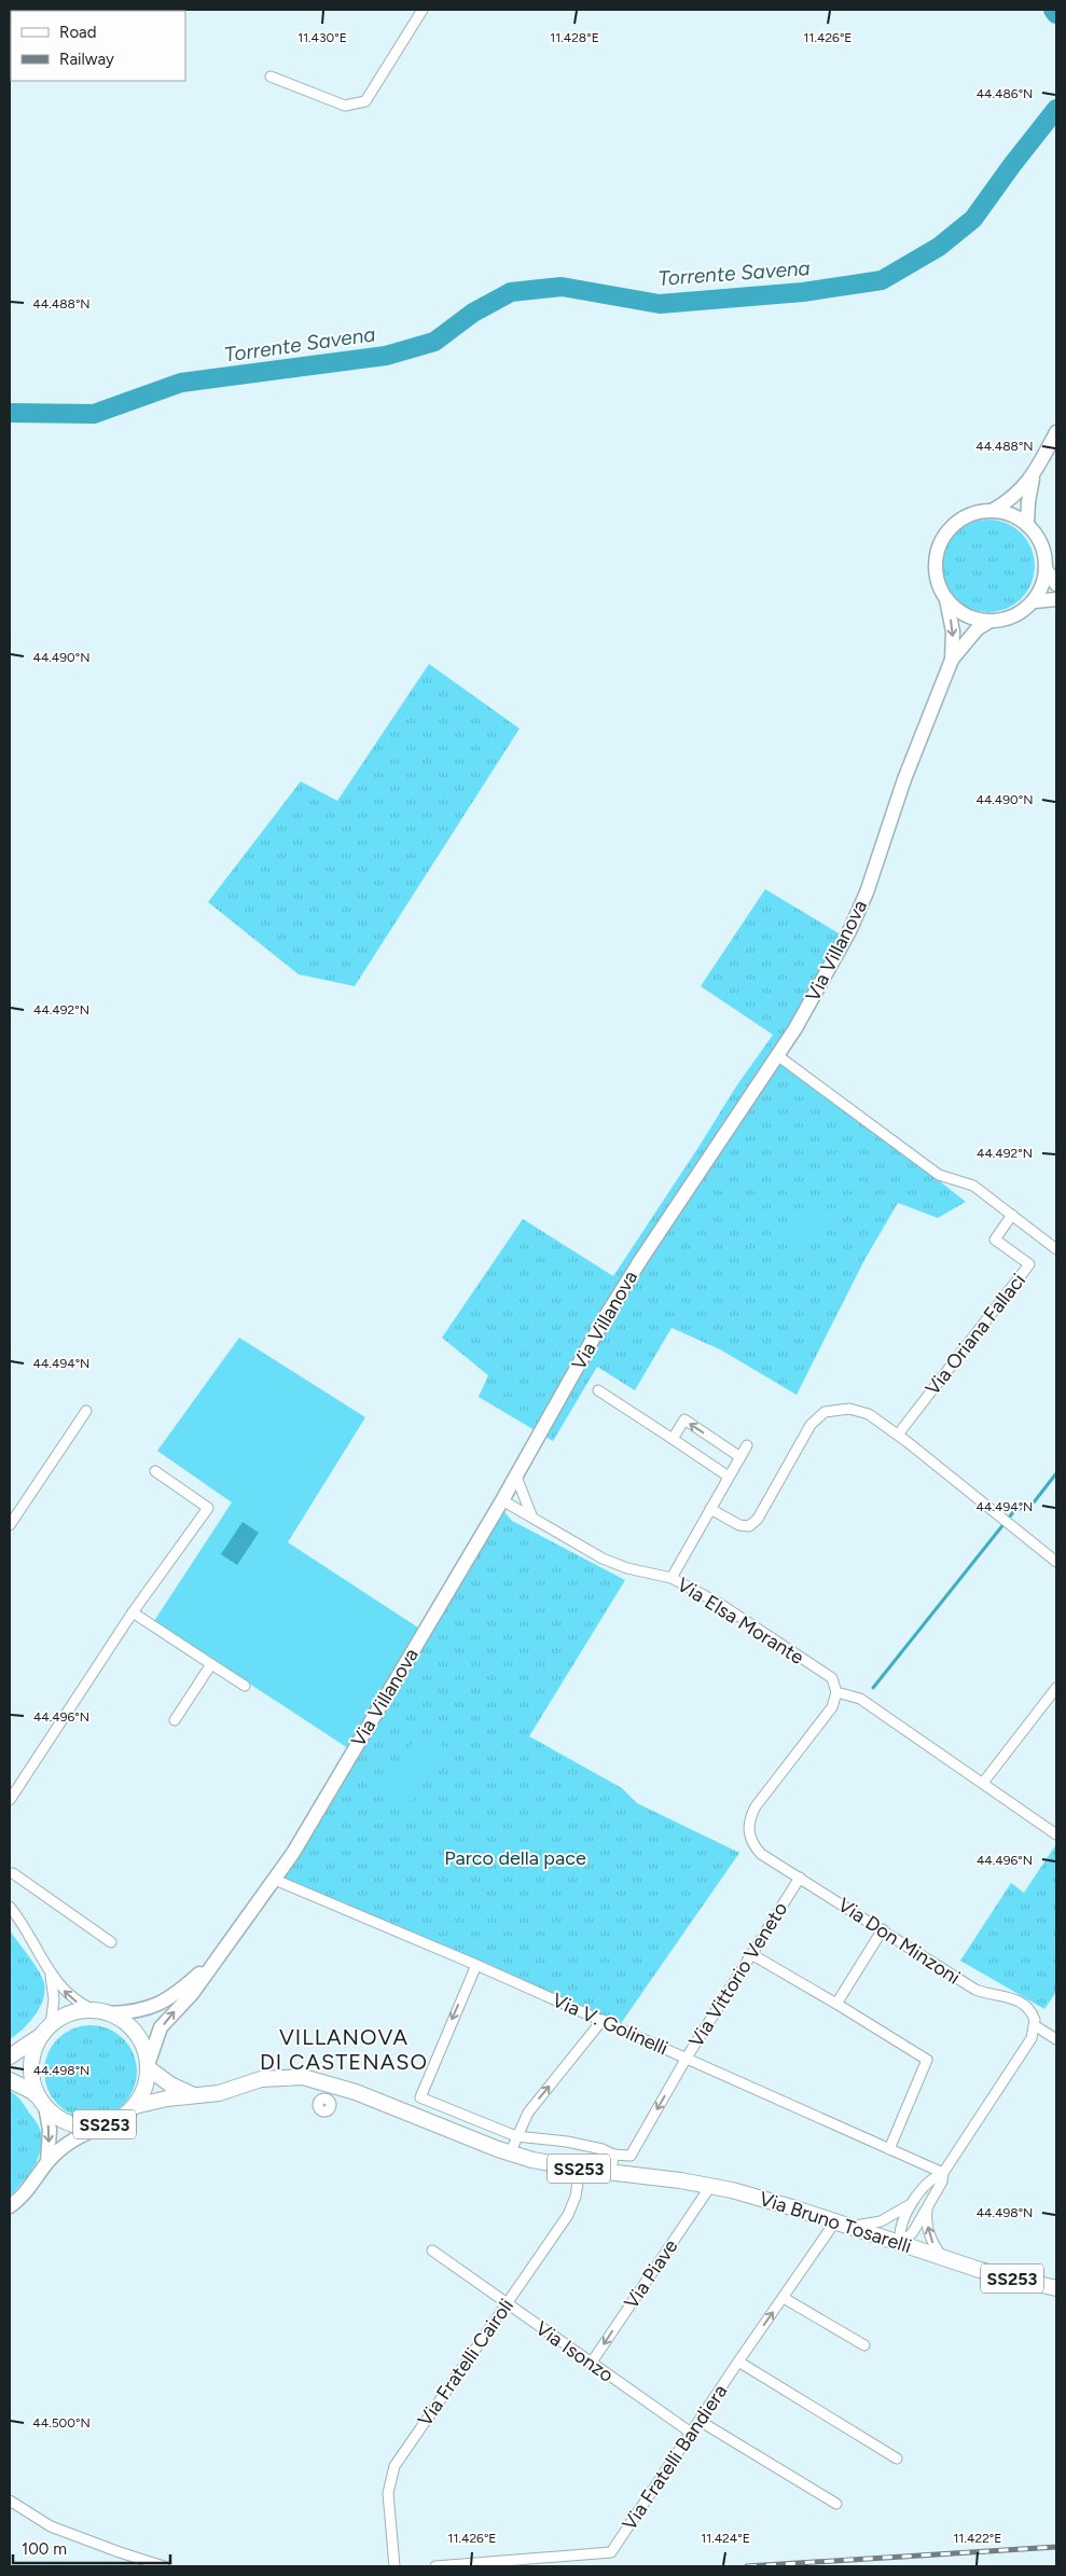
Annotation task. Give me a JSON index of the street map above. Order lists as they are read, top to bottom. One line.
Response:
{"streets":{"main road":["Via Villanova","SS253","Via Bruno Tosarelli"],"street":["Via Oriana Fallaci","Via Elsa Morante","Via Don Minzoni","Via Vittorio Veneto","Via V. Golinelli","Via Piave","Via Isonzo","Via Fratelli Cairoli","Via Fratelli Bandiera"]},"crossings":[["Via Villanova","Via Elsa Morante"],["Via Villanova","Via V. Golinelli"],["Via Villanova","SS253"],["Via Villanova","Via Bruno Tosarelli"],["Via Elsa Morante","Via Don Minzoni"],["Via Don Minzoni","Via Vittorio Veneto"],["Via Vittorio Veneto","Via V. Golinelli"],["SS253","Via Bruno Tosarelli"],["Via Bruno Tosarelli","Via Piave"],["Via Bruno Tosarelli","Via Fratelli Cairoli"],["Via Bruno Tosarelli","Via Fratelli Bandiera"],["Via Piave","Via Isonzo"],["Via Isonzo","Via Fratelli Cairoli"],["Via Isonzo","Via Fratelli Bandiera"]],"one_way":["Via Vittorio Veneto","Via Piave"],"districts":["VILLANOVA DI CASTENASO"],"water":["Torrente Savena"],"parks":["Parco della pace"],"legend":["Road","Railway"],"scale_bar":"100 m","coordinates":["11.430°E","11.428°E","11.426°E","44.486°N","44.488°N","44.490°N","44.492°N","44.494°N","44.496°N","44.498°N","44.500°N","11.424°E","11.422°E"]}
